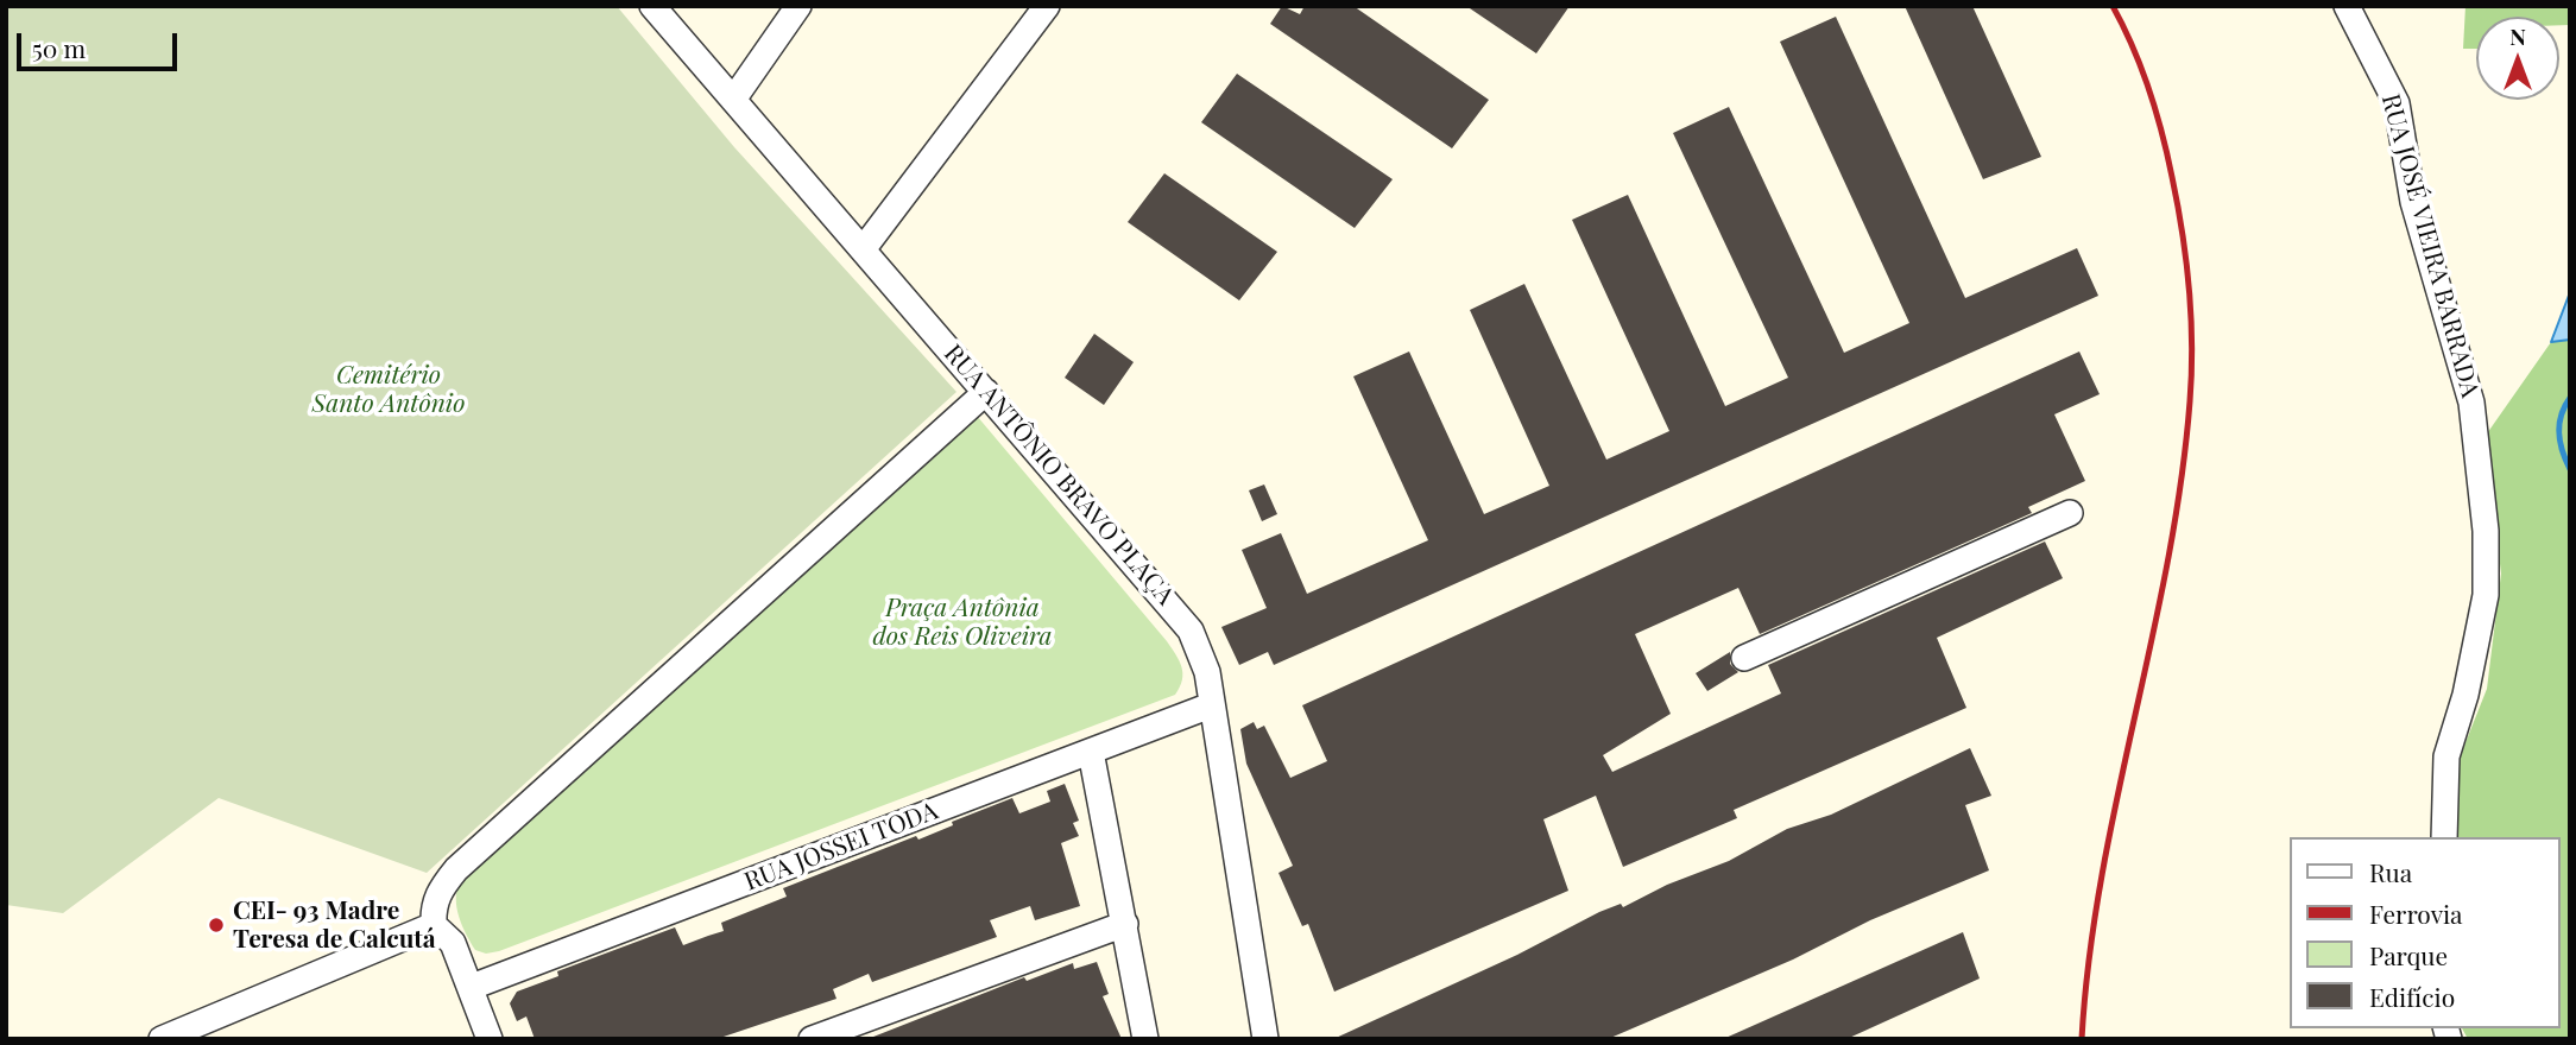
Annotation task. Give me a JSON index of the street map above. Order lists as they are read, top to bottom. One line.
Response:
{"streets":{"street":["RUA JOSÉ VIEIRA BARRADA","RUA ANTÔNIO BRAVO PLAÇA","RUA JOSSEI TODA"]},"crossings":[["RUA ANTÔNIO BRAVO PLAÇA","RUA JOSSEI TODA"]],"parks":["Cemitério Santo Antônio","Praça Antônia dos Reis Oliveira"],"places":["CEI- 93 Madre Teresa de Calcutá"],"legend":["Rua","Ferrovia","Parque","Edifício"],"scale_bar":"50 m","north":"top"}
